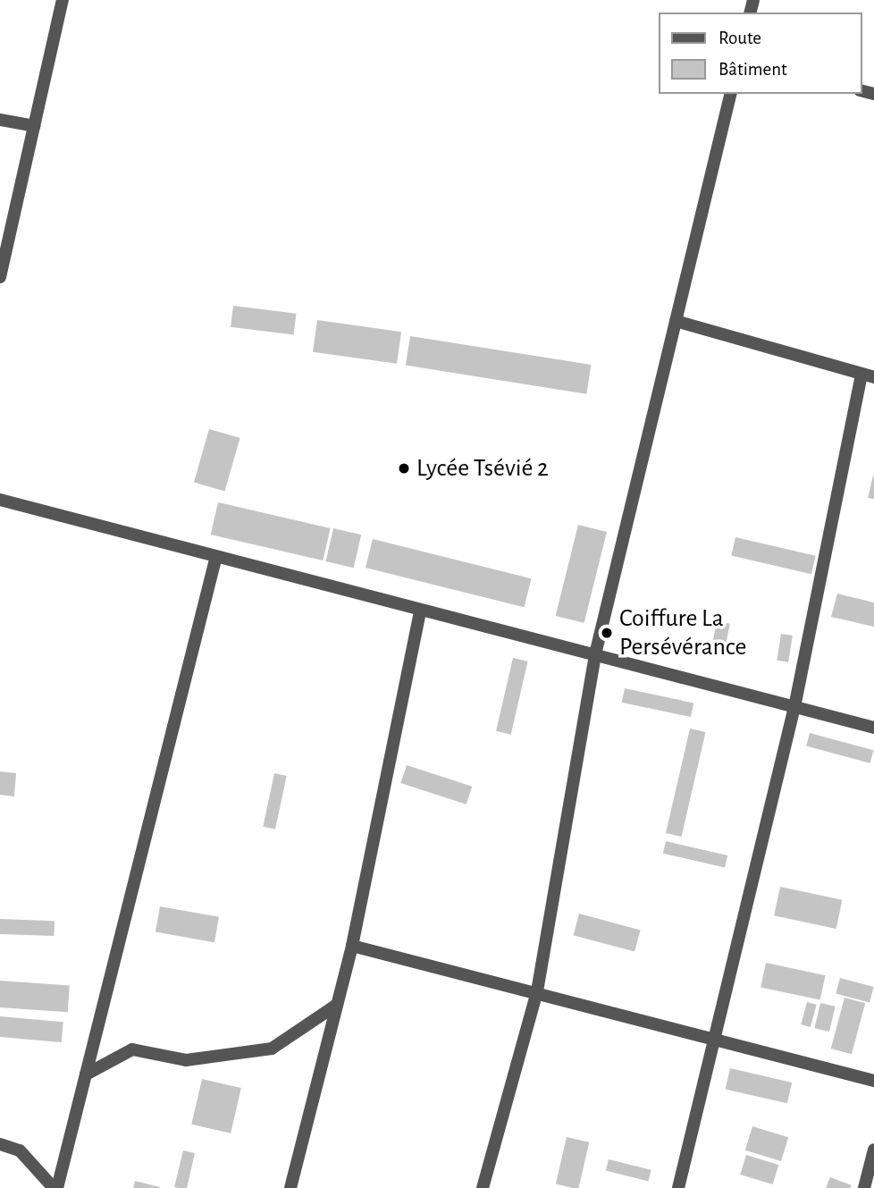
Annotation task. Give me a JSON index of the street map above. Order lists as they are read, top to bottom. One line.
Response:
{"places":["Lycée Tsévié 2","Coiffure La Persévérance"],"legend":["Route","Bâtiment"]}
